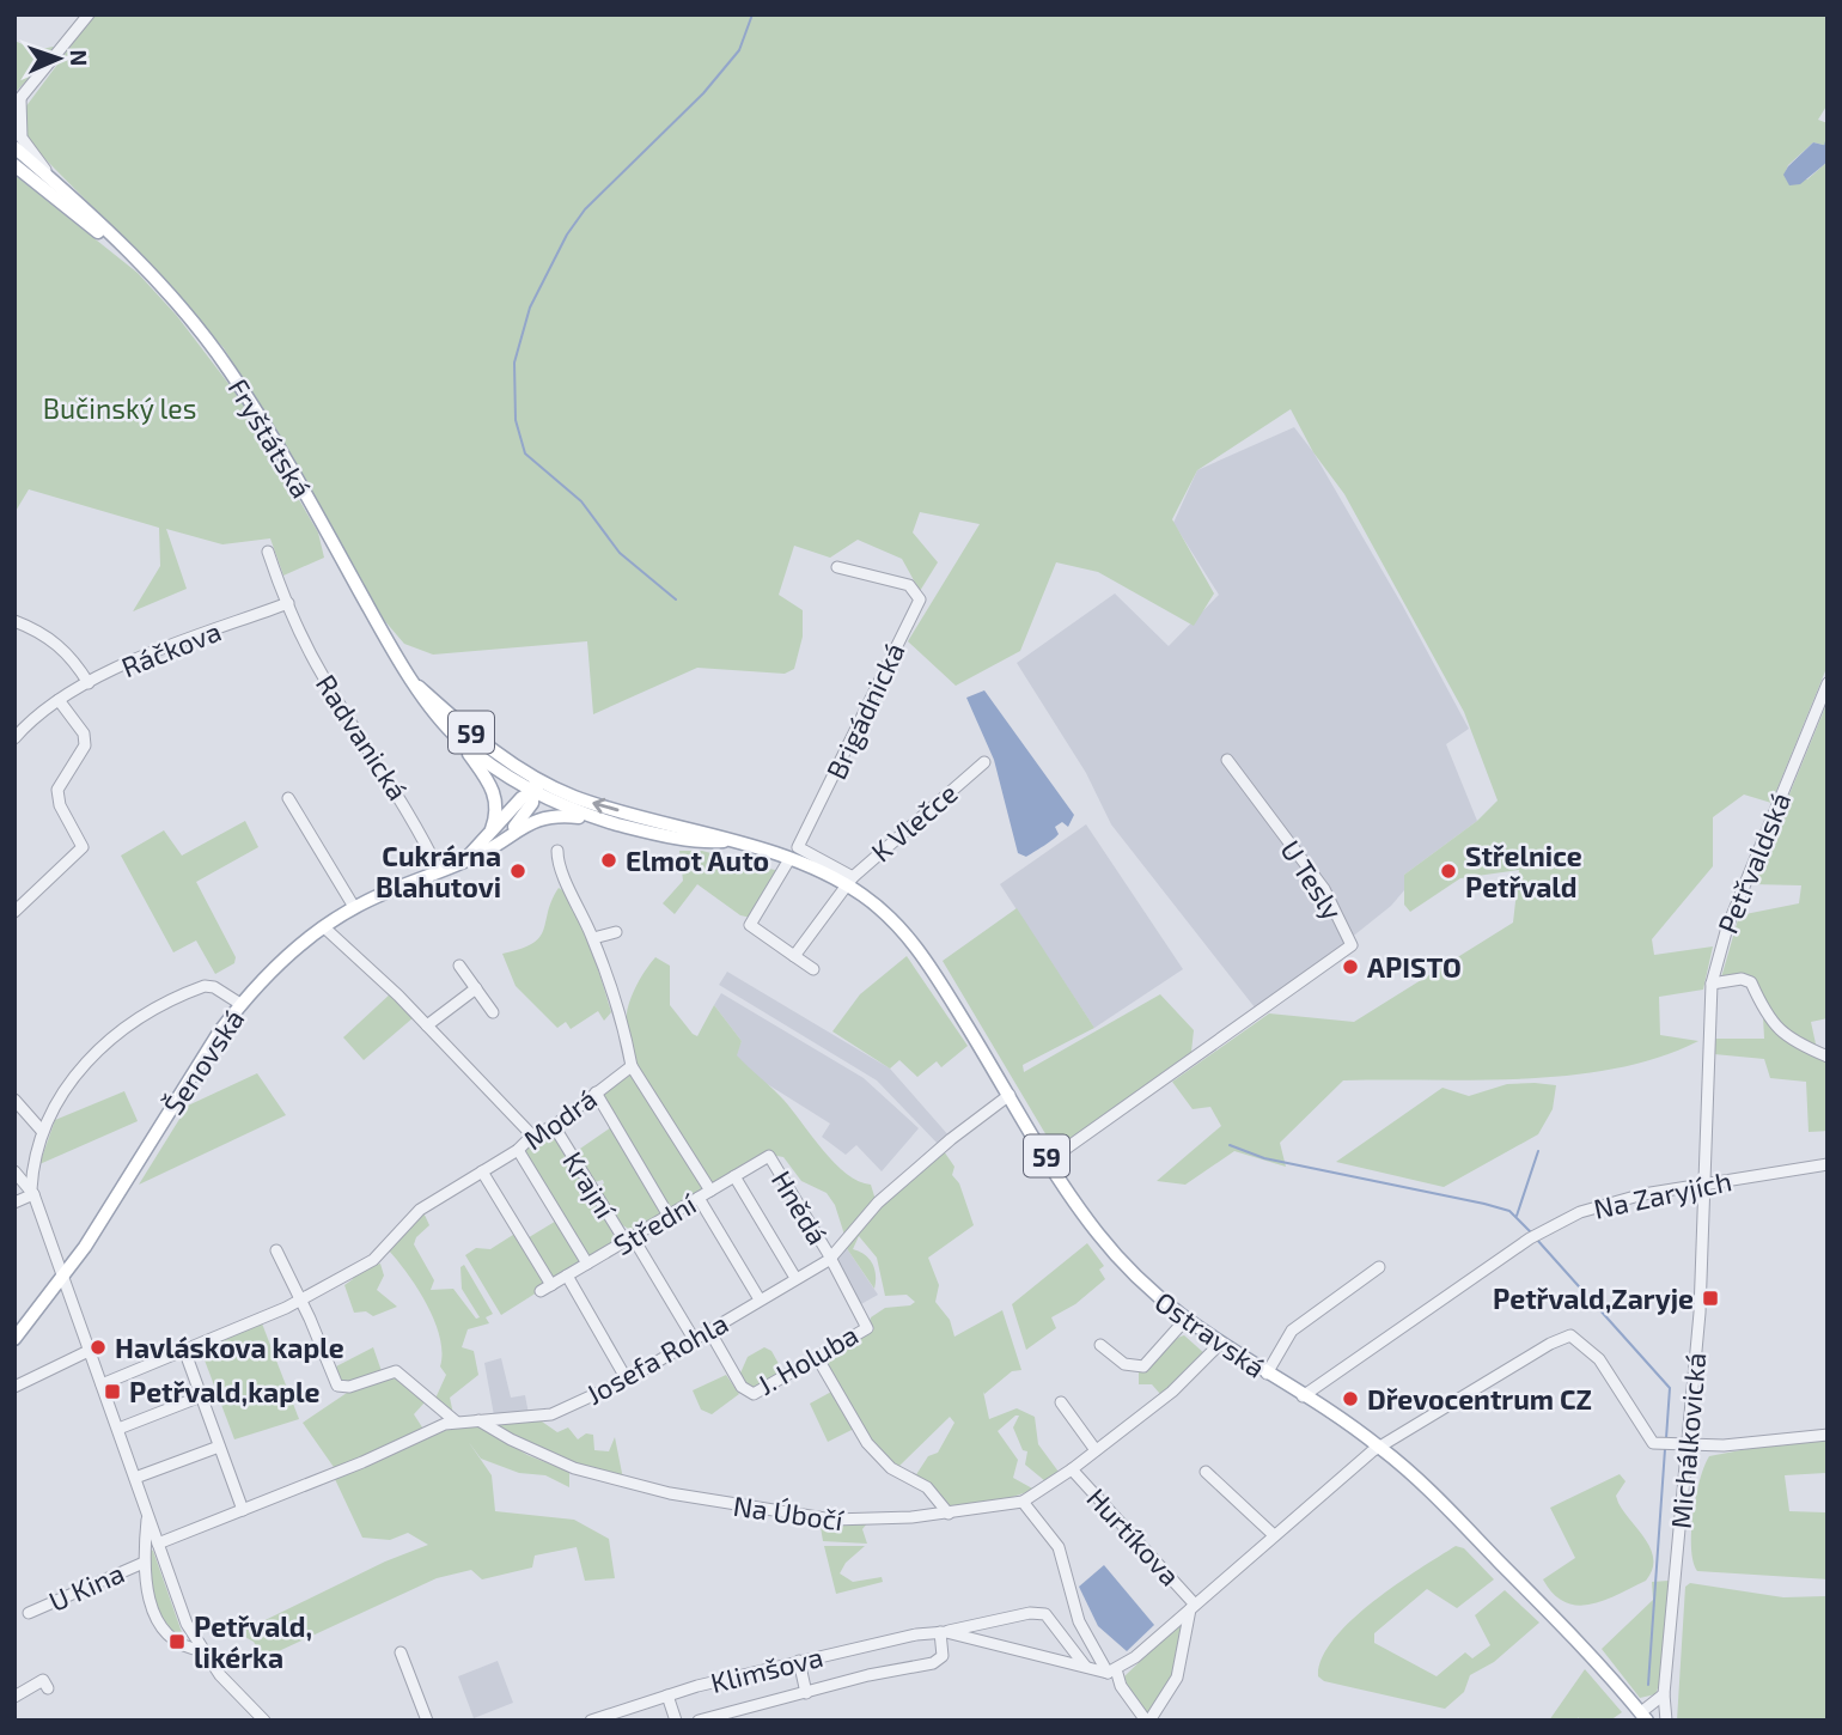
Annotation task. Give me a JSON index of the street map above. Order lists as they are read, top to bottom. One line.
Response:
{"streets":{"main road":["Fryštátská","59","Šenovská","Ostravská"],"street":["Ráčkova","Brigádnická","Radvanická","K Vlečce","Petřvaldská","U Tesly","Modrá","Krajní","Na Zaryjích","Hnědá","Střední","Josefa Rohla","J. Holuba","Michálkovická","Na Úbočí","Hurtíkova","U Kina","Klimšova"]},"crossings":[["Fryštátská","Ostravská"],["Ráčkova","Radvanická"],["Brigádnická","K Vlečce"],["Brigádnická","Ostravská"],["Radvanická","Šenovská"],["K Vlečce","Ostravská"],["Petřvaldská","Michálkovická"],["U Tesly","Ostravská"],["Šenovská","Ostravská"],["Modrá","Krajní"],["Krajní","Střední"],["Na Zaryjích","Ostravská"],["Na Zaryjích","Michálkovická"],["Hnědá","Střední"],["Hnědá","Josefa Rohla"],["Hnědá","J. Holuba"],["Ostravská","Josefa Rohla"],["Ostravská","Michálkovická"],["Ostravská","Na Úbočí"],["Josefa Rohla","J. Holuba"],["Josefa Rohla","Na Úbočí"],["Na Úbočí","Hurtíkova"]],"parks":["Bučinský les"],"places":{"other":["Elmot Auto","Cukrárna Blahutovi","Střelnice Petřvald","APISTO","Havláskova kaple","Dřevocentrum CZ"],"transit":["Petřvald,Zaryje","Petřvald,kaple","Petřvald, likérka"]},"north":"right"}
